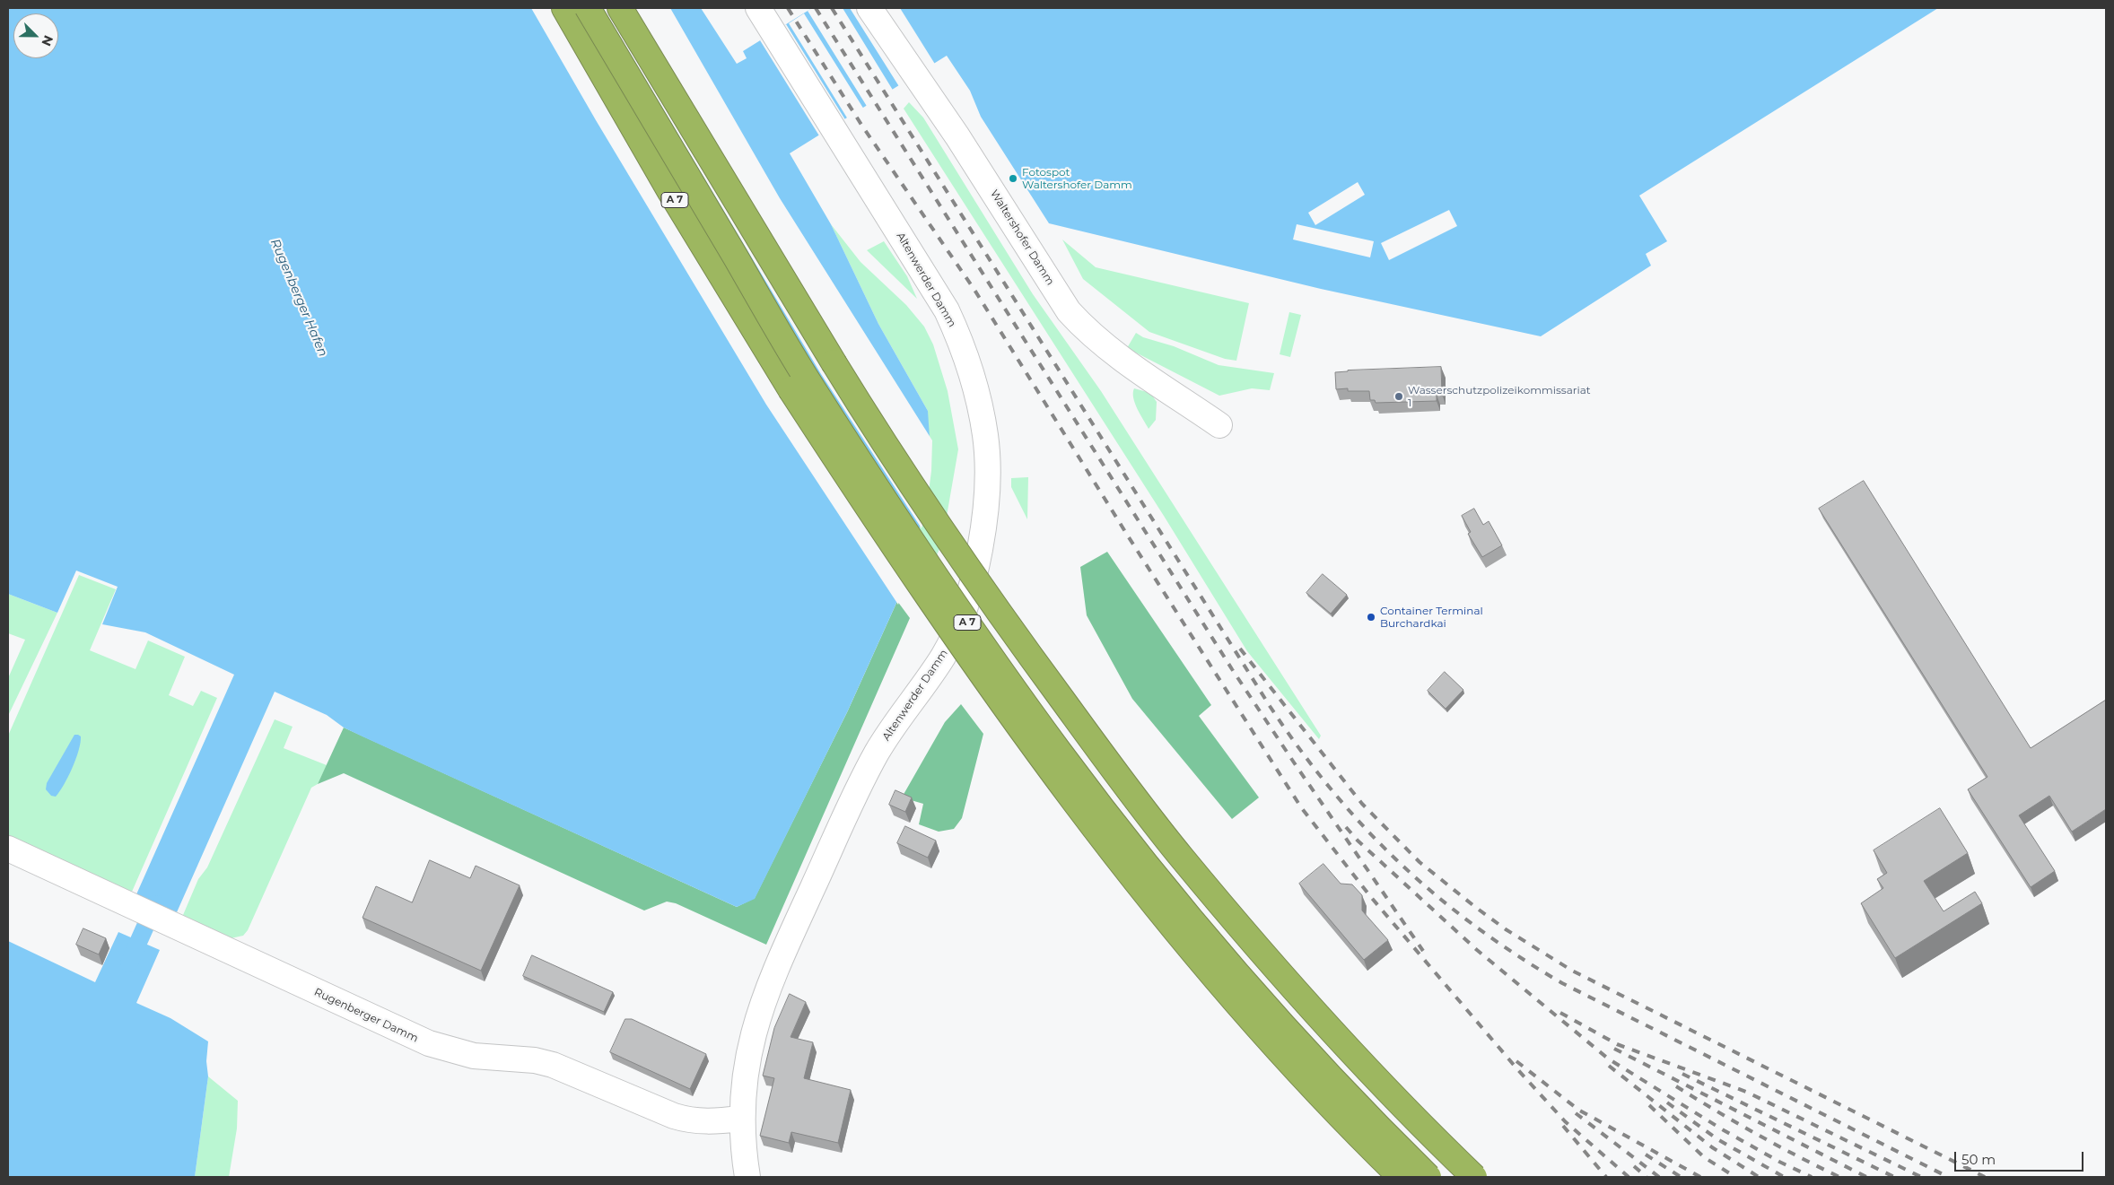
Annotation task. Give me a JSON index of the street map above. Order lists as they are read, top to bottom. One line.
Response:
{"streets":{"highway":["A 7"],"street":["Waltershofer Damm","Altenwerder Damm","Rugenberger Damm"]},"crossings":[["Altenwerder Damm","Rugenberger Damm"]],"water":["Rugenberger Hafen"],"places":["Fotospot Waltershofer Damm","Wasserschutzpolizeikommissariat 1","Container Terminal Burchardkai"],"scale_bar":"50 m","north":"bottom right"}
